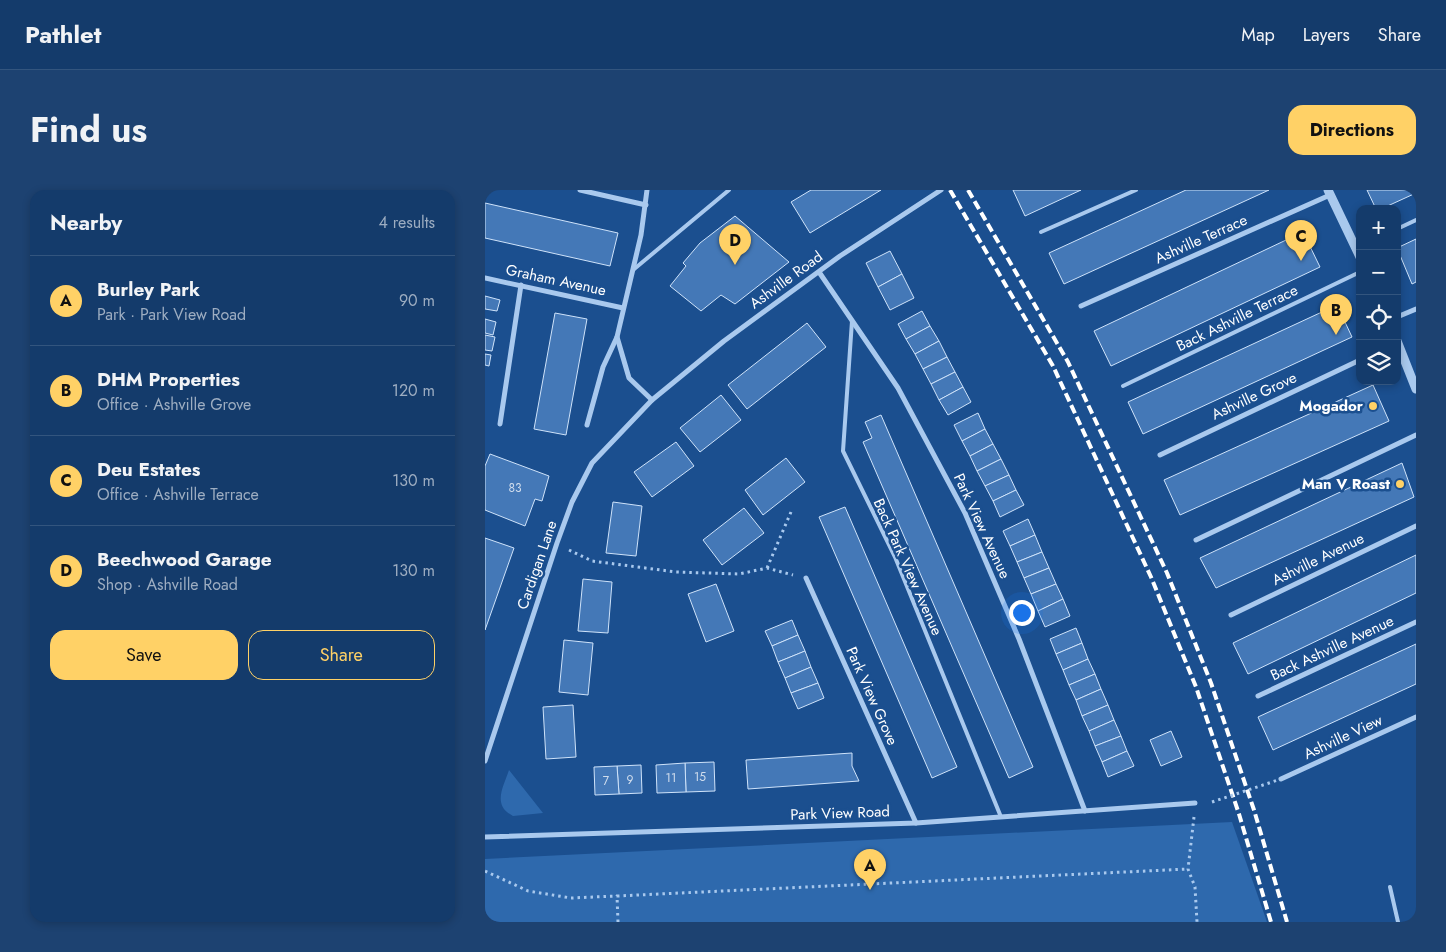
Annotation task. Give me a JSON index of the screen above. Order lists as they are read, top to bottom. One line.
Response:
{"streets":{"street":["Ashville Terrace","Graham Avenue","Ashville Road","Ashville Grove","Park View Avenue","Ashville Avenue","Cardigan Lane","Back Ashville Avenue","Park View Grove","Ashville View","Park View Road"],"lane":["Back Ashville Terrace","Back Park View Avenue"]},"crossings":[["Ashville Road","Park View Avenue"],["Ashville Road","Cardigan Lane"],["Park View Avenue","Back Park View Avenue"],["Park View Avenue","Park View Road"],["Back Park View Avenue","Park View Road"],["Park View Grove","Park View Road"]],"places":["Mogador","Man V Roast"],"house_numbers":["83","15","11","9","7"],"page":{"header":"Pathlet","nav":["Map","Layers","Share"],"title":"Find us","buttons":["Directions",["Save","Share"]],"heading":["Nearby","4 results"],"map_buttons":["+","−"],"pins":["C","D","B","A"],"list":[{"mark":"A","name":"Burley Park","note":"Park · Park View Road","value":"90 m"},{"mark":"B","name":"DHM Properties","note":"Office · Ashville Grove","value":"120 m"},{"mark":"C","name":"Deu Estates","note":"Office · Ashville Terrace","value":"130 m"},{"mark":"D","name":"Beechwood Garage","note":"Shop · Ashville Road","value":"130 m"}]}}
